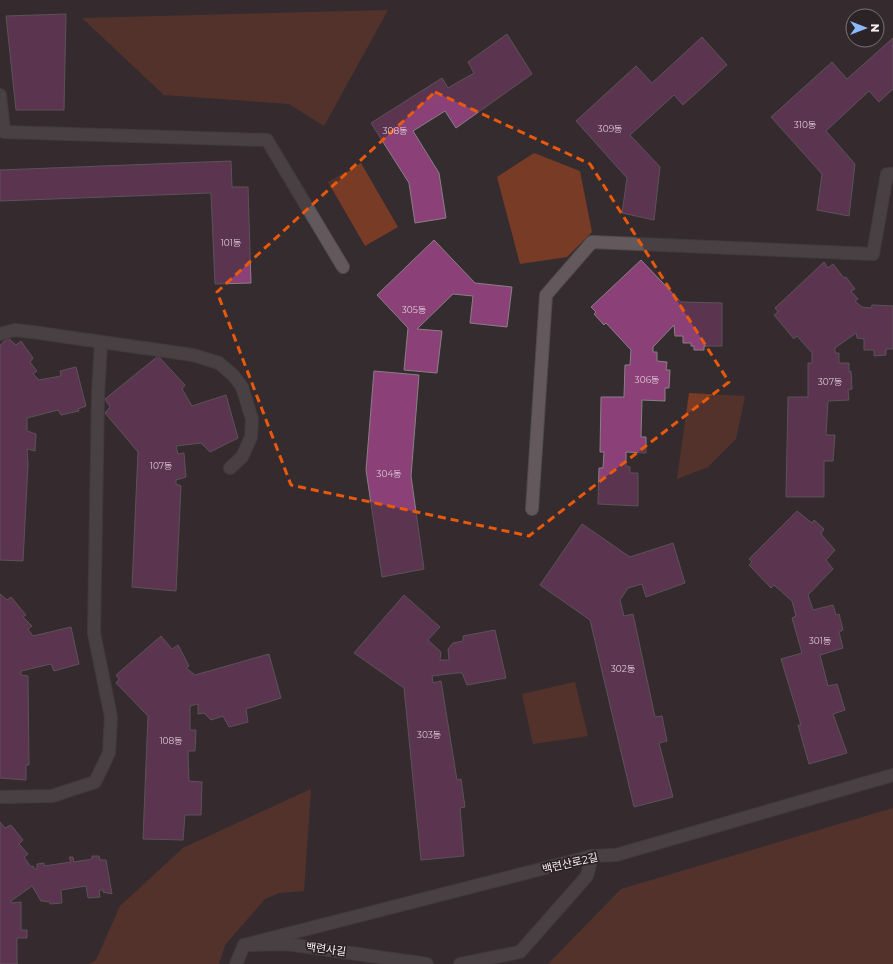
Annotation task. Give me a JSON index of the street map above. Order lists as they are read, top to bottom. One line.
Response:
{"streets":{"street":["백련산로2길","백련사길"]},"crossings":[["백련산로2길","백련사길"]],"house_numbers":["310동","309동","308동","101동","305동","306동","307동","107동","304동","301동","302동","303동","108동"],"north":"right"}
